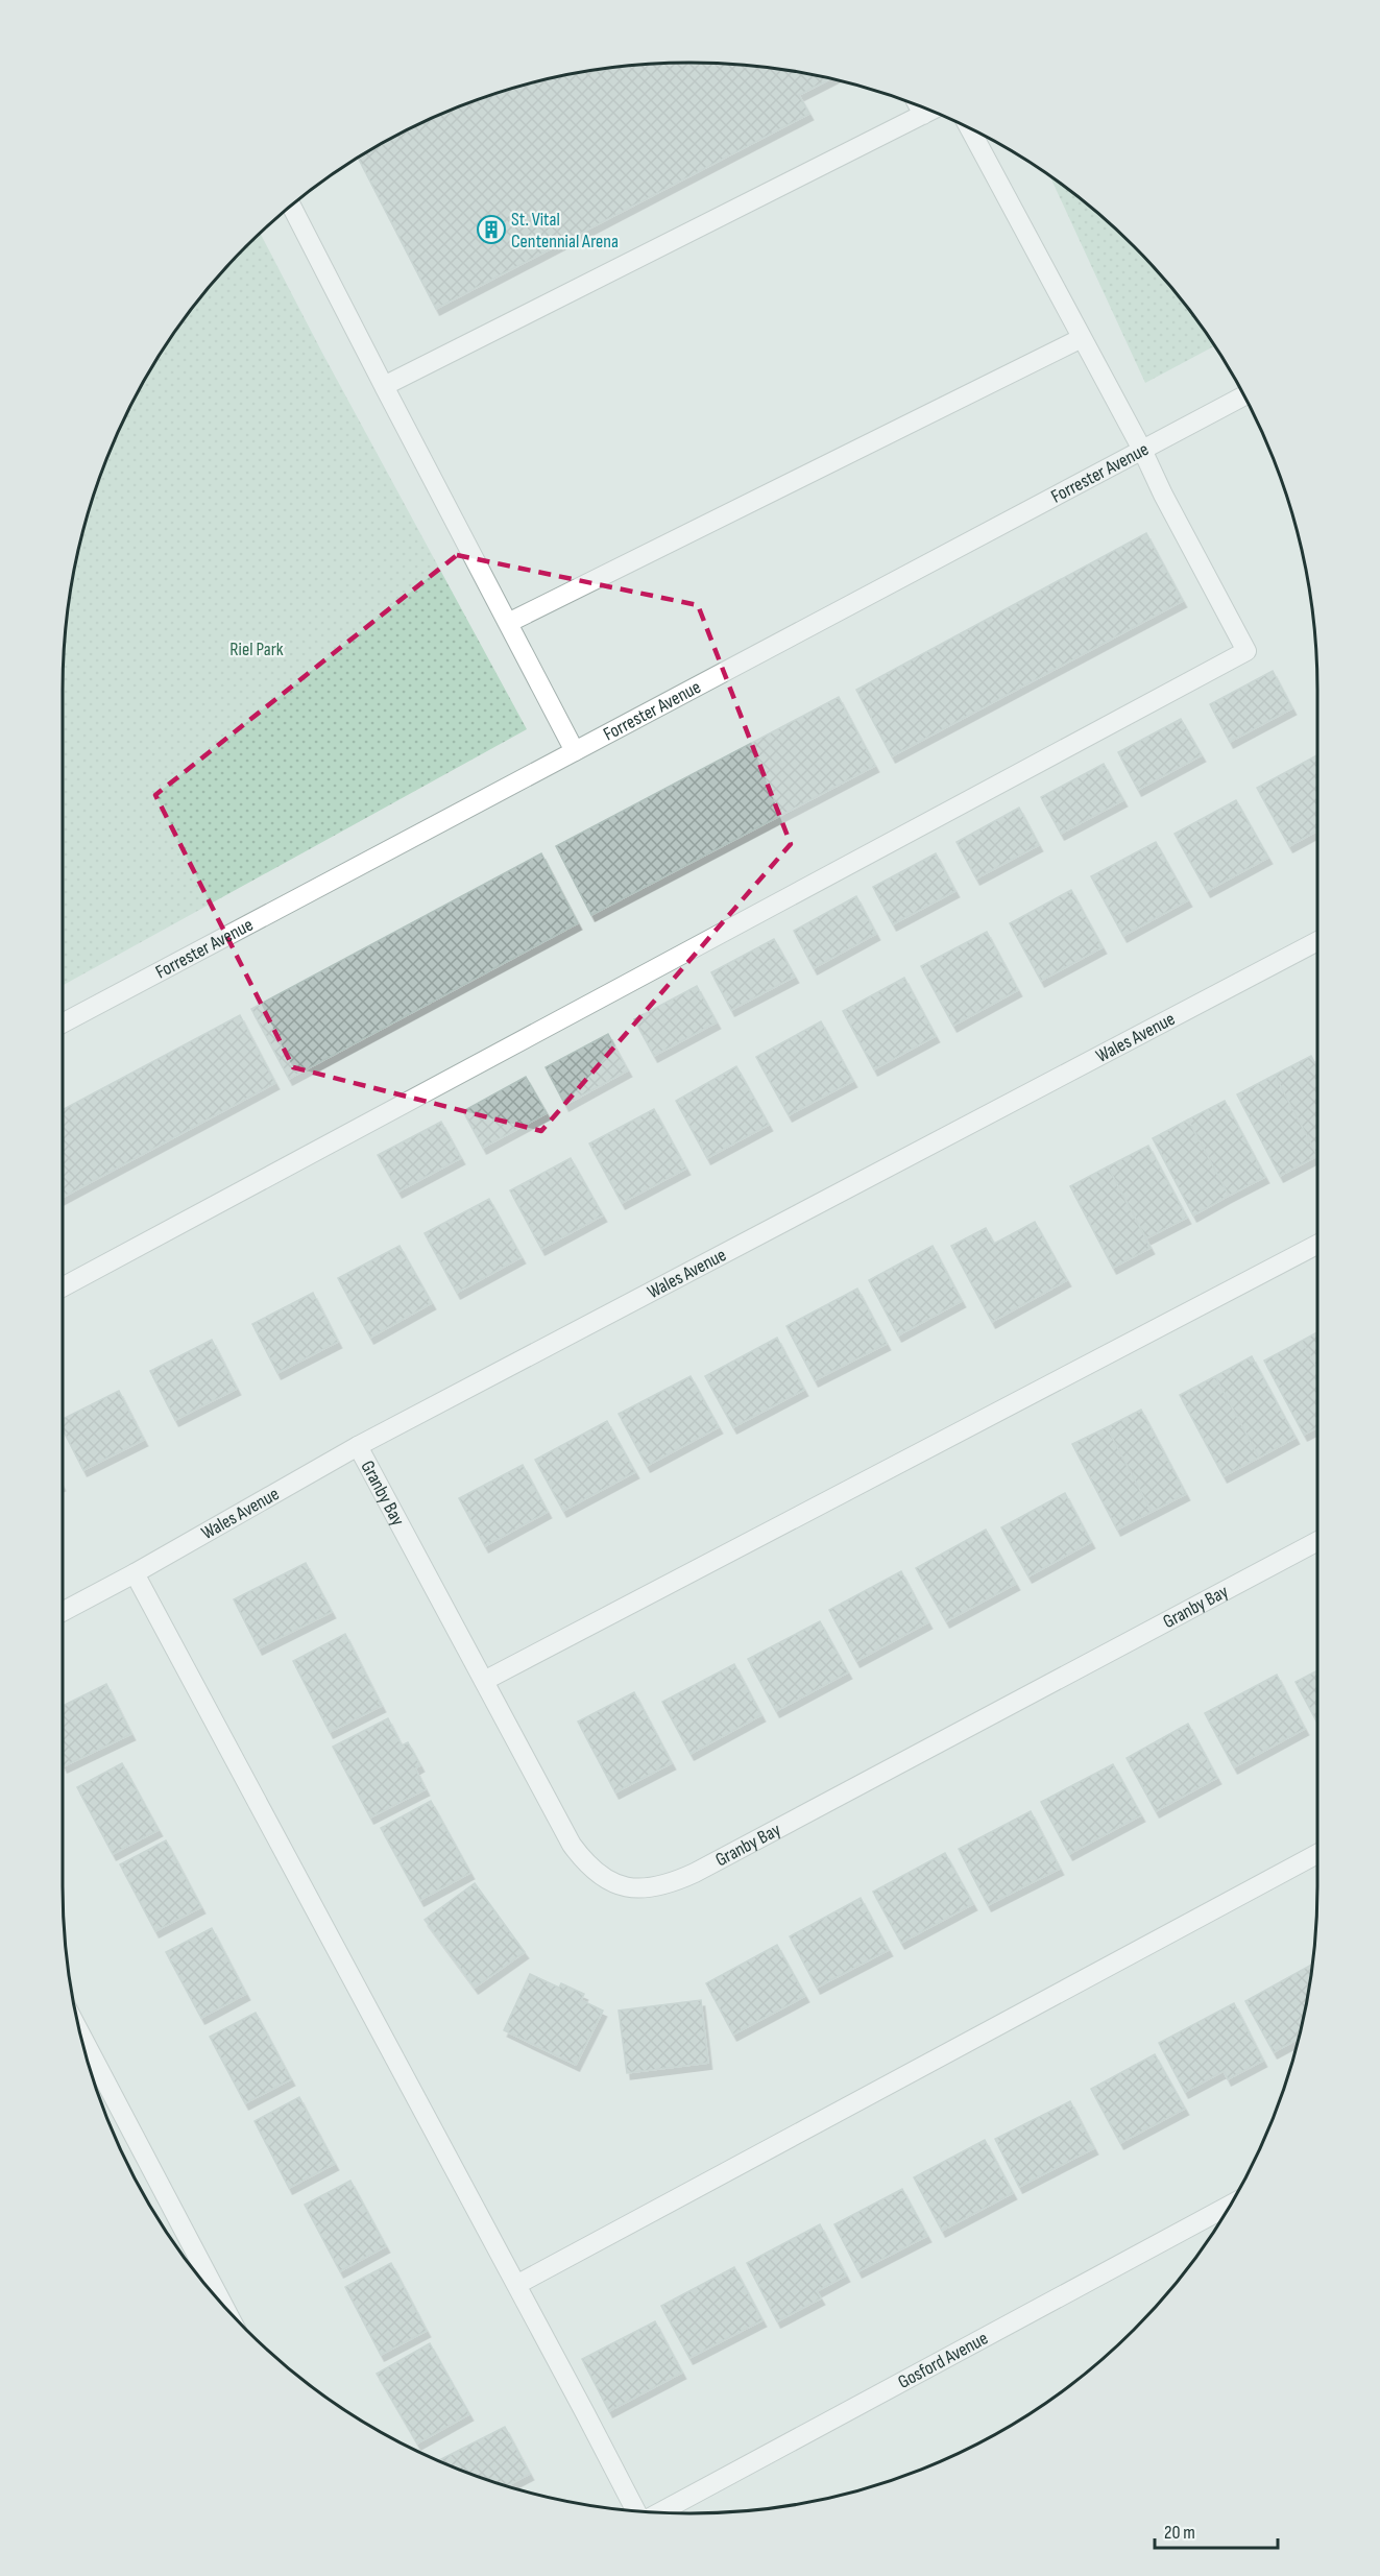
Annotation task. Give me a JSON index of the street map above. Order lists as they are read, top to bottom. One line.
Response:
{"streets":{"street":["Forrester Avenue","Wales Avenue","Granby Bay","Gosford Avenue"]},"crossings":[["Wales Avenue","Granby Bay"]],"parks":["Riel Park"],"places":{"building":["St. Vital Centennial Arena"]},"scale_bar":"20 m"}
